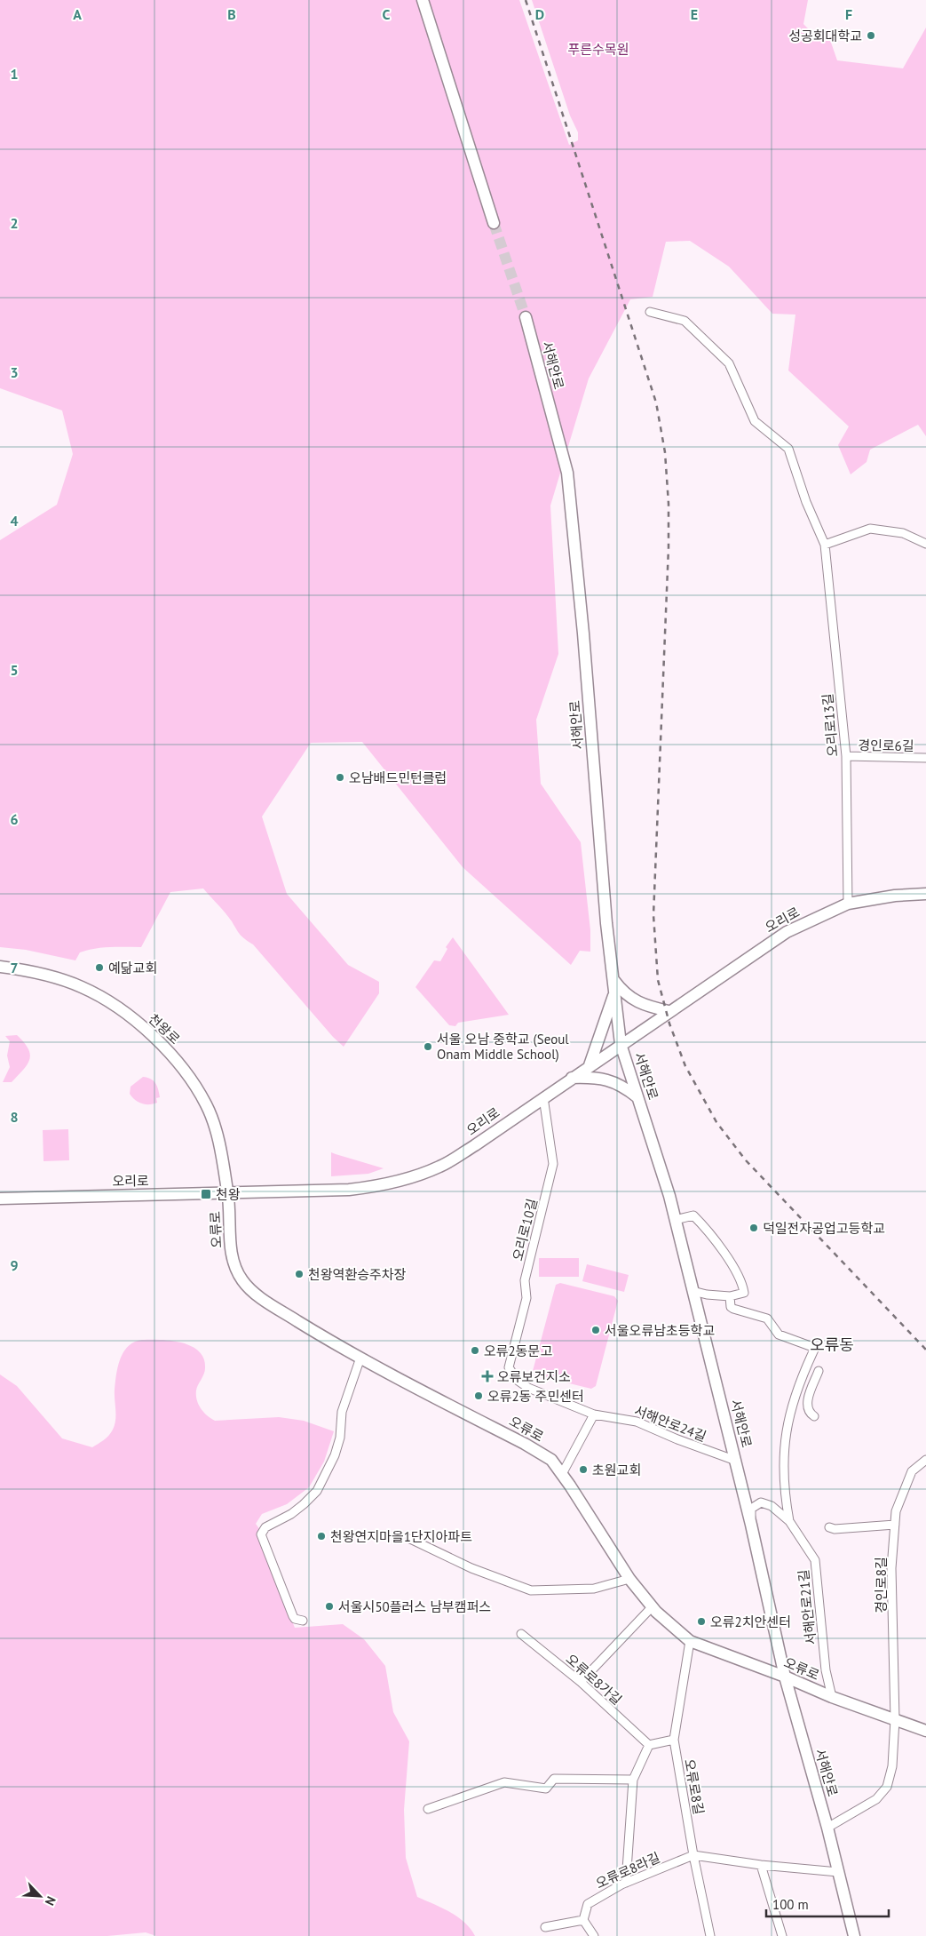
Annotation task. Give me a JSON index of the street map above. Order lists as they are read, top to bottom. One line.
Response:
{"streets":{"main road":["서해안로","오리로","천왕로","오류로"],"street":["오리로13길","경인로6길","오리로10길","서해안로24길","경인로8길","서해안로21길","오류로8가길","오류로8길","오류로8라길"]},"crossings":[["서해안로","오리로"],["서해안로","오류로"],["서해안로","서해안로24길"],["서해안로","서해안로21길"],["오리로13길","경인로6길"],["오리로13길","오리로"],["오리로","천왕로"],["오리로","오류로"],["오리로","오리로10길"],["천왕로","오류로"],["오류로","경인로8길"],["오류로","서해안로21길"],["오류로","오류로8길"],["오리로10길","서해안로24길"],["오류로8길","오류로8라길"]],"districts":["오류동"],"parks":["푸른수목원"],"places":{"other":["성공회대학교","오남배드민턴클럽","예닮교회","서울 오남 중학교 (Seoul Onam Middle School)","덕일전자공업고등학교","천왕역환승주차장","서울오류남초등학교","오류2동문고","오류2동 주민센터","초원교회","천왕연지마을1단지아파트","서울시50플러스 남부캠퍼스","오류2치안센터"],"transit":["천왕"],"health":["오류보건지소"]},"scale_bar":"100 m","north":"bottom right","grid":{"columns":["A","B","C","D","E","F"],"rows":["1","2","3","4","5","6","7","8","9"]}}
